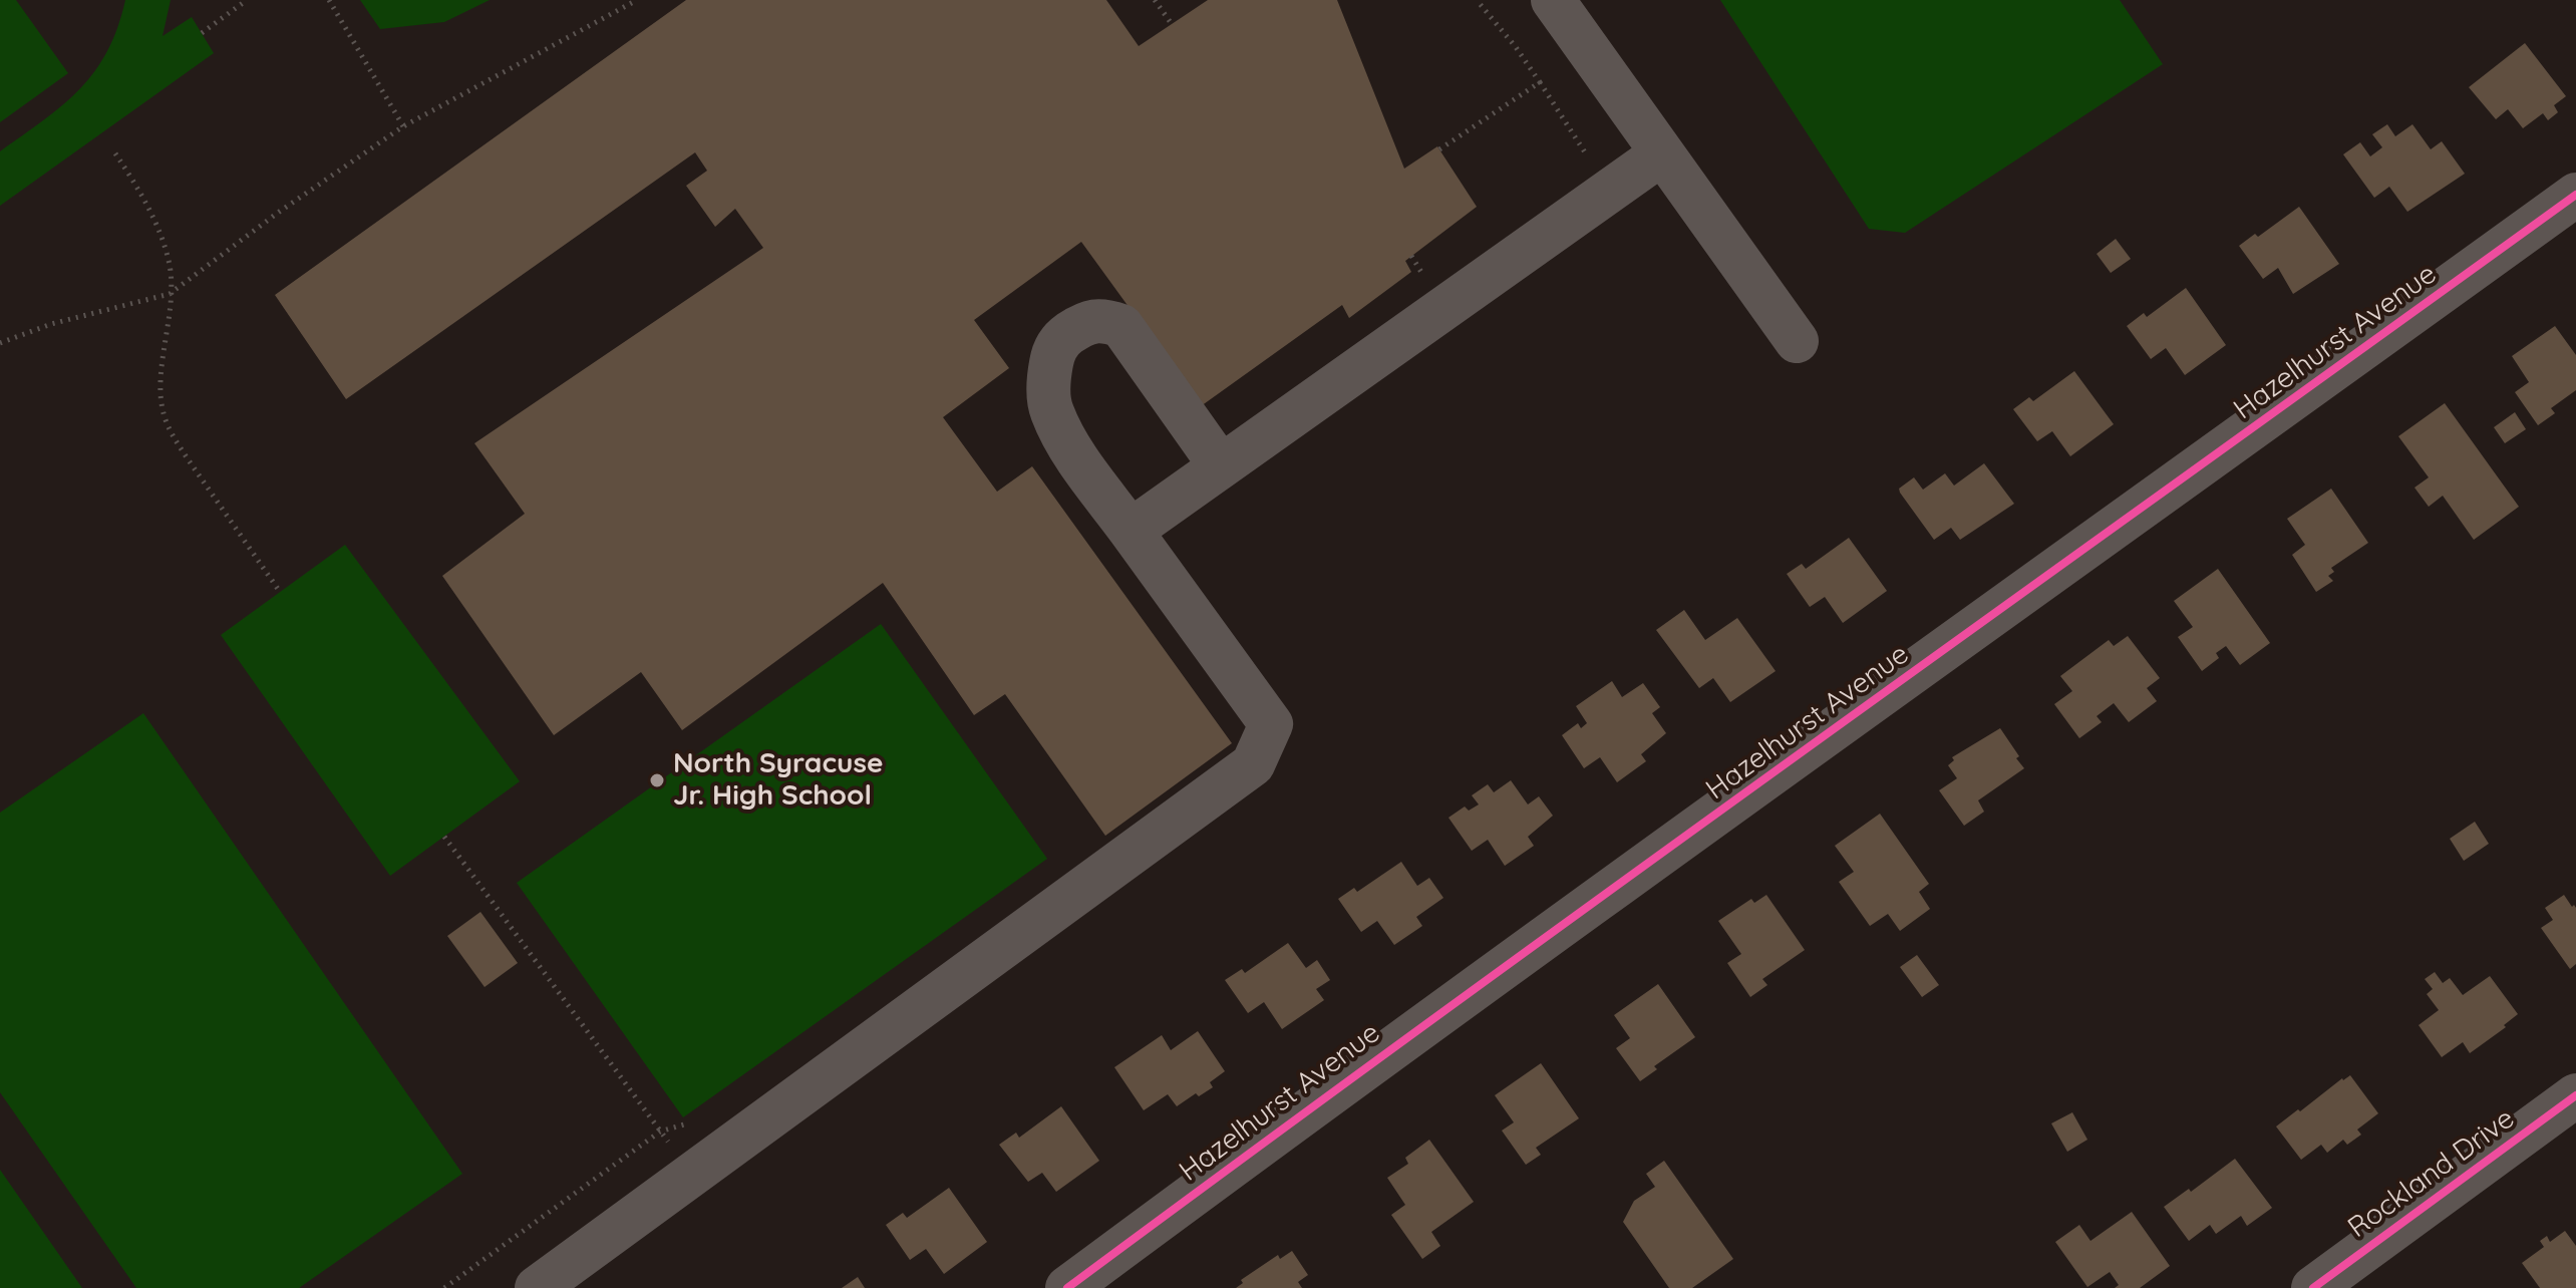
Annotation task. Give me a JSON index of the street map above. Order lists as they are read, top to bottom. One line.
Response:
{"streets":{"street":["Hazelhurst Avenue","Rockland Drive"]},"places":["North Syracuse Jr. High School"]}
